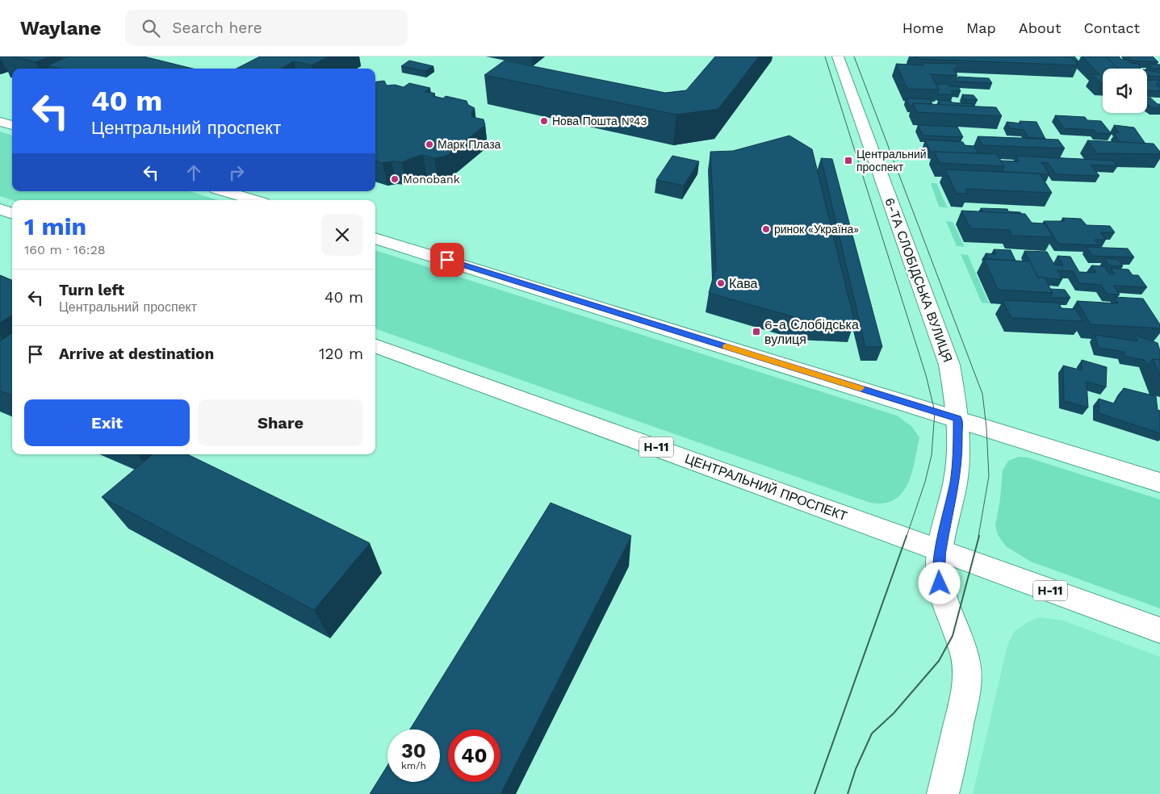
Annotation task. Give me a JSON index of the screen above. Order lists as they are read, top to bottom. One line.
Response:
{"streets":{"main road":["6-ТА СЛОБІДСЬКА ВУЛИЦЯ","Н-11","ЦЕНТРАЛЬНИЙ ПРОСПЕКТ"]},"crossings":[["6-ТА СЛОБІДСЬКА ВУЛИЦЯ","ЦЕНТРАЛЬНИЙ ПРОСПЕКТ"]],"places":{"other":["Нова Пошта №43","Марк Плаза","Monobank","ринок «Україна»","Кава"],"transit":["Центральний проспект","6-а Слобідська вулиця"]},"page":{"header":"Waylane","search":"Search here","nav":["Home","Map","About","Contact"],"turn":["40 m","Центральний проспект"],"heading":["1 min","160 m · 16:28"],"list":[{"name":"Turn left","note":"Центральний проспект","value":"40 m"},{"name":"Arrive at destination","value":"120 m"}],"buttons":["Exit","Share"],"speed":"30 km/h","limit":"40"}}
